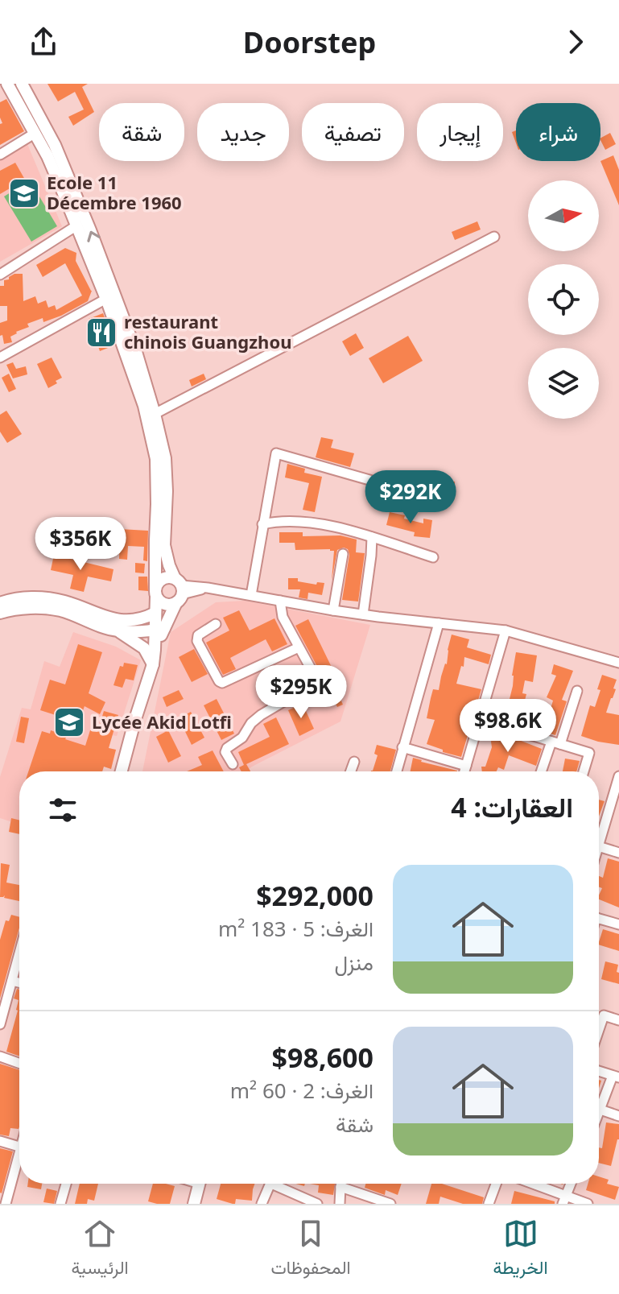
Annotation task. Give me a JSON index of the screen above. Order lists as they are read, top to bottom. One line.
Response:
{"places":{"school or university":["Ecole 11 Décembre 1960","Lycée Akid Lotfi"],"restaurant":["restaurant chinois Guangzhou"]},"north":"right","page":{"header":"Doorstep","chip":["شراء","إيجار","تصفية","جديد","شقة"],"price":["$292K","$356K","$295K","$98.6K"],"heading":"العقارات: 4","list":[{"name":"$292,000","note":"الغرف: 5 · 183 m² · منزل"},{"name":"$98,600","note":"الغرف: 2 · 60 m² · شقة"}],"tabs":["الخريطة","المحفوظات","الرئيسية"]}}
